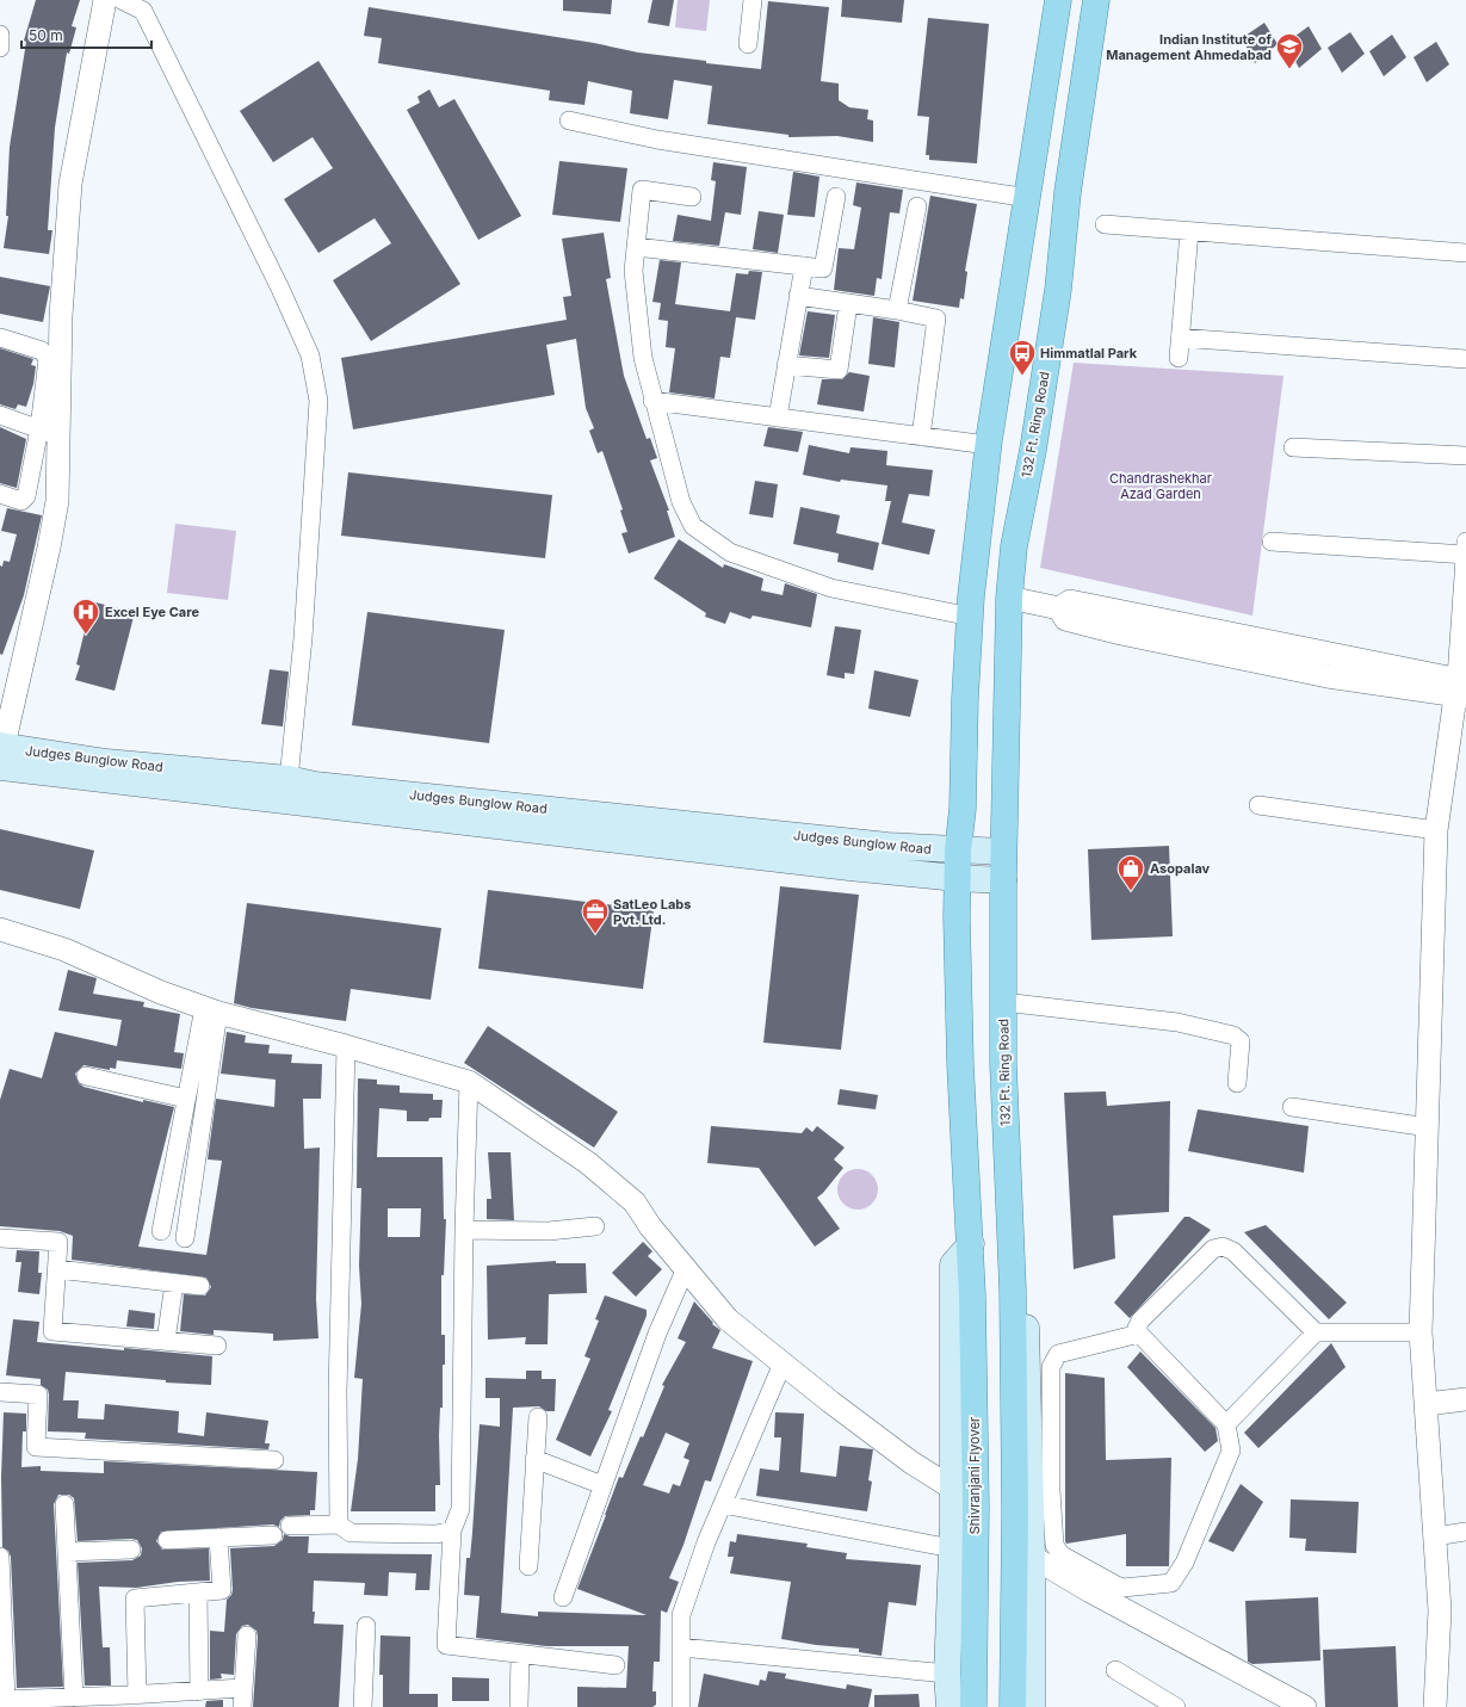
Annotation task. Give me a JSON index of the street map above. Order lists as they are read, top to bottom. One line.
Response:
{"streets":{"main road":["132 Ft. Ring Road","Judges Bunglow Road","Shivranjani Flyover"]},"crossings":[["132 Ft. Ring Road","Judges Bunglow Road"]],"parks":["Chandrashekhar Azad Garden"],"places":{"school or university":["Indian Institute of Management Ahmedabad"],"bus stop":["Himmatlal Park"],"hospital":["Excel Eye Care"],"shop":["Asopalav"],"office":["SatLeo Labs Pvt. Ltd."]},"scale_bar":"50 m"}
